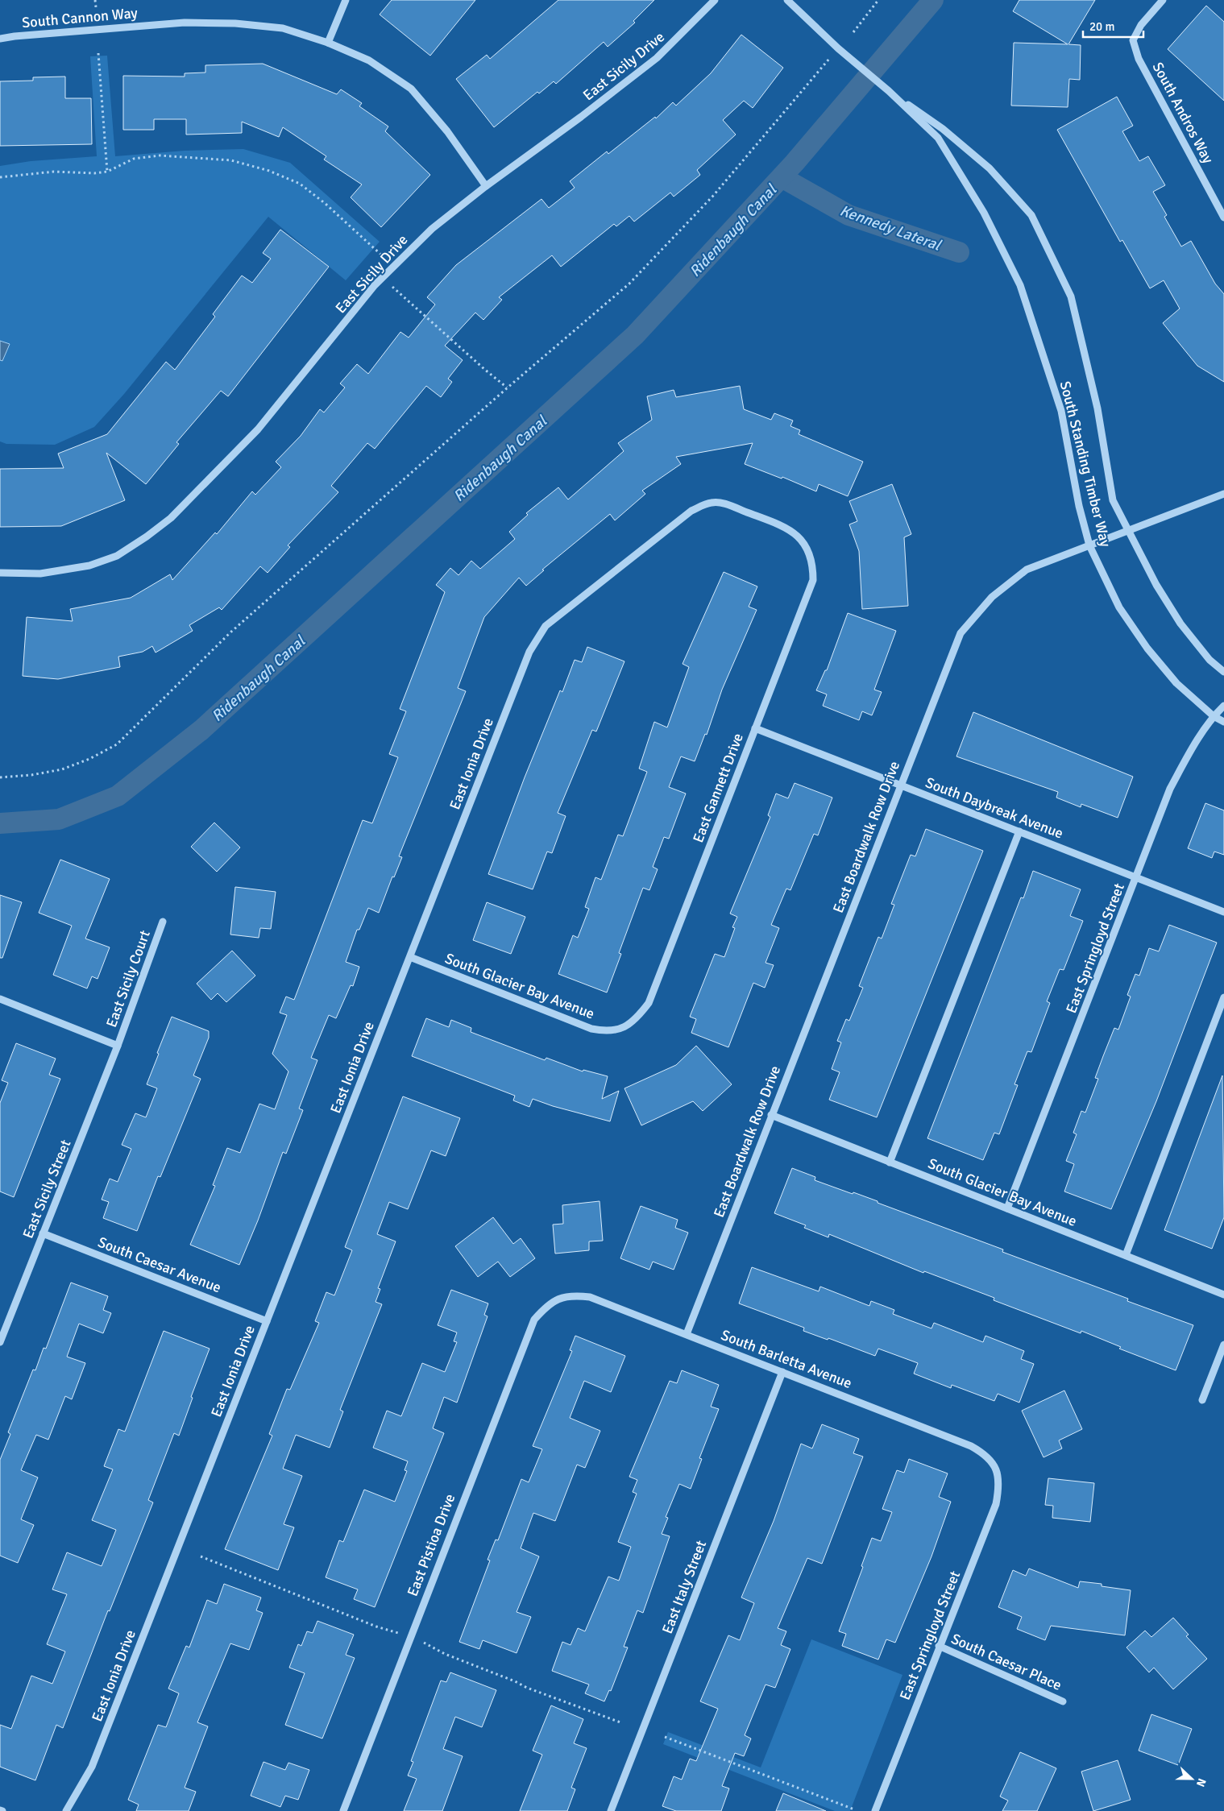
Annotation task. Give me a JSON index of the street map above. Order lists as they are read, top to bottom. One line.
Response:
{"streets":{"street":["South Cannon Way","East Sicily Drive","South Andros Way","South Standing Timber Way","East Ionia Drive","East Gannett Drive","South Daybreak Avenue","East Boardwalk Row Drive","East Springloyd Street","East Sicily Court","South Glacier Bay Avenue","East Sicily Street","South Caesar Avenue","South Barletta Avenue","East Pistioa Drive","East Italy Street","South Caesar Place"]},"crossings":[["South Cannon Way","East Sicily Drive"],["South Standing Timber Way","East Boardwalk Row Drive"],["South Standing Timber Way","East Springloyd Street"],["East Ionia Drive","East Gannett Drive"],["East Ionia Drive","South Glacier Bay Avenue"],["East Ionia Drive","South Caesar Avenue"],["East Gannett Drive","South Daybreak Avenue"],["East Gannett Drive","South Glacier Bay Avenue"],["South Daybreak Avenue","East Boardwalk Row Drive"],["South Daybreak Avenue","East Springloyd Street"],["East Boardwalk Row Drive","South Glacier Bay Avenue"],["East Boardwalk Row Drive","South Barletta Avenue"],["East Springloyd Street","South Glacier Bay Avenue"],["East Springloyd Street","South Barletta Avenue"],["East Springloyd Street","South Caesar Place"],["East Sicily Court","East Sicily Street"],["East Sicily Street","South Caesar Avenue"],["South Barletta Avenue","East Pistioa Drive"],["South Barletta Avenue","East Italy Street"]],"water":["Kennedy Lateral","Ridenbaugh Canal"],"scale_bar":"20 m","north":"right"}
